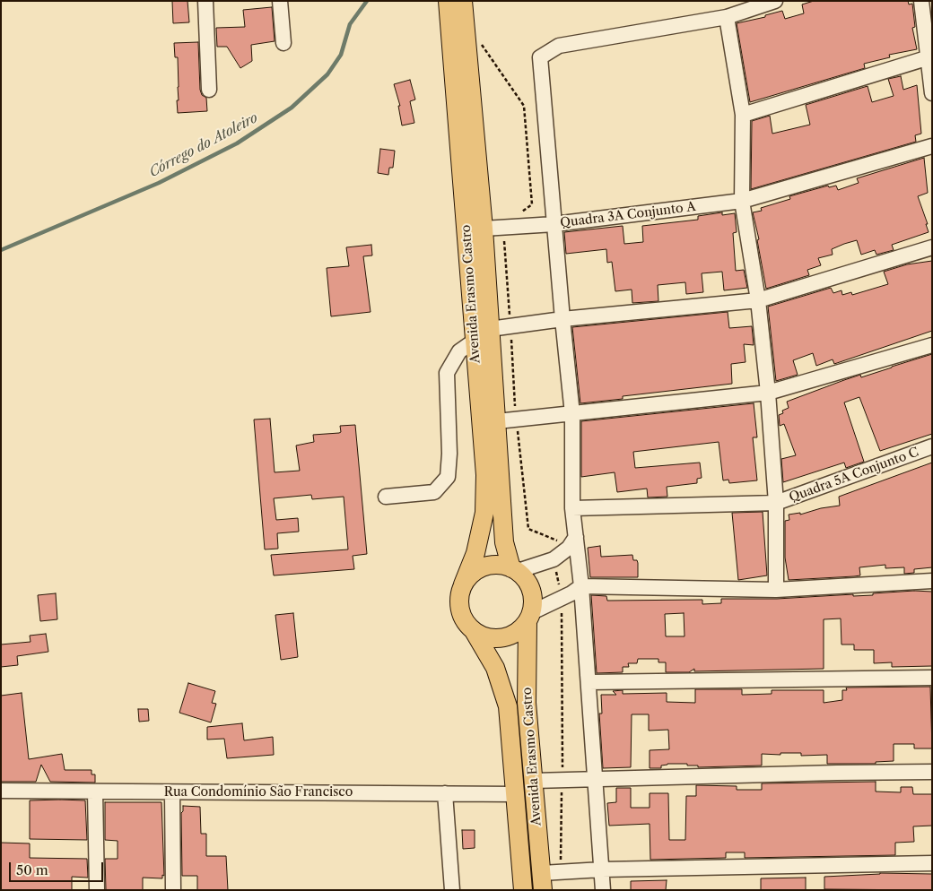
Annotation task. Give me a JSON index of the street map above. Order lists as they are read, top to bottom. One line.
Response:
{"streets":{"main road":["Avenida Erasmo Castro"],"street":["Quadra 3A Conjunto A","Quadra 5A Conjunto C","Rua Condomínio São Francisco"]},"crossings":[["Quadra 3A Conjunto A","Quadra 5A Conjunto C"],["Avenida Erasmo Castro","Rua Condomínio São Francisco"]],"water":["Córrego do Atoleiro"],"scale_bar":"50 m"}
